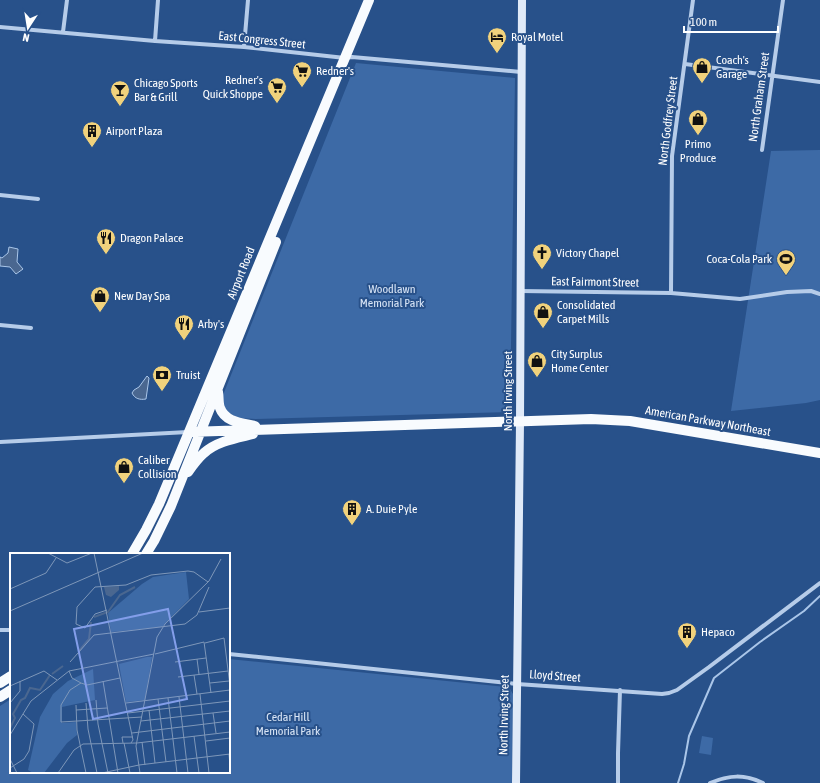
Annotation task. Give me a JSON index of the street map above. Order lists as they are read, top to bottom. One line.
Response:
{"streets":{"main road":["Airport Road","American Parkway Northeast"],"street":["East Congress Street","North Graham Street","North Godfrey Street","East Fairmont Street","North Irving Street","Lloyd Street"]},"crossings":[["East Congress Street","Airport Road"],["East Congress Street","North Irving Street"],["North Godfrey Street","East Fairmont Street"],["East Fairmont Street","North Irving Street"],["North Irving Street","American Parkway Northeast"],["North Irving Street","Lloyd Street"]],"parks":["Woodlawn Memorial Park","Cedar Hill Memorial Park"],"places":{"hotel":["Royal Motel"],"shop":["Coach's Garage","Primo Produce","New Day Spa","Consolidated Carpet Mills","City Surplus Home Center","Caliber Collision"],"supermarket":["Redner's","Redner's Quick Shoppe"],"bar":["Chicago Sports Bar & Grill"],"building":["Airport Plaza","A. Duie Pyle","Hepaco"],"restaurant":["Dragon Palace","Arby's"],"church":["Victory Chapel"],"sports":["Coca-Cola Park"],"bank":["Truist"]},"scale_bar":"100 m","north":"bottom"}
